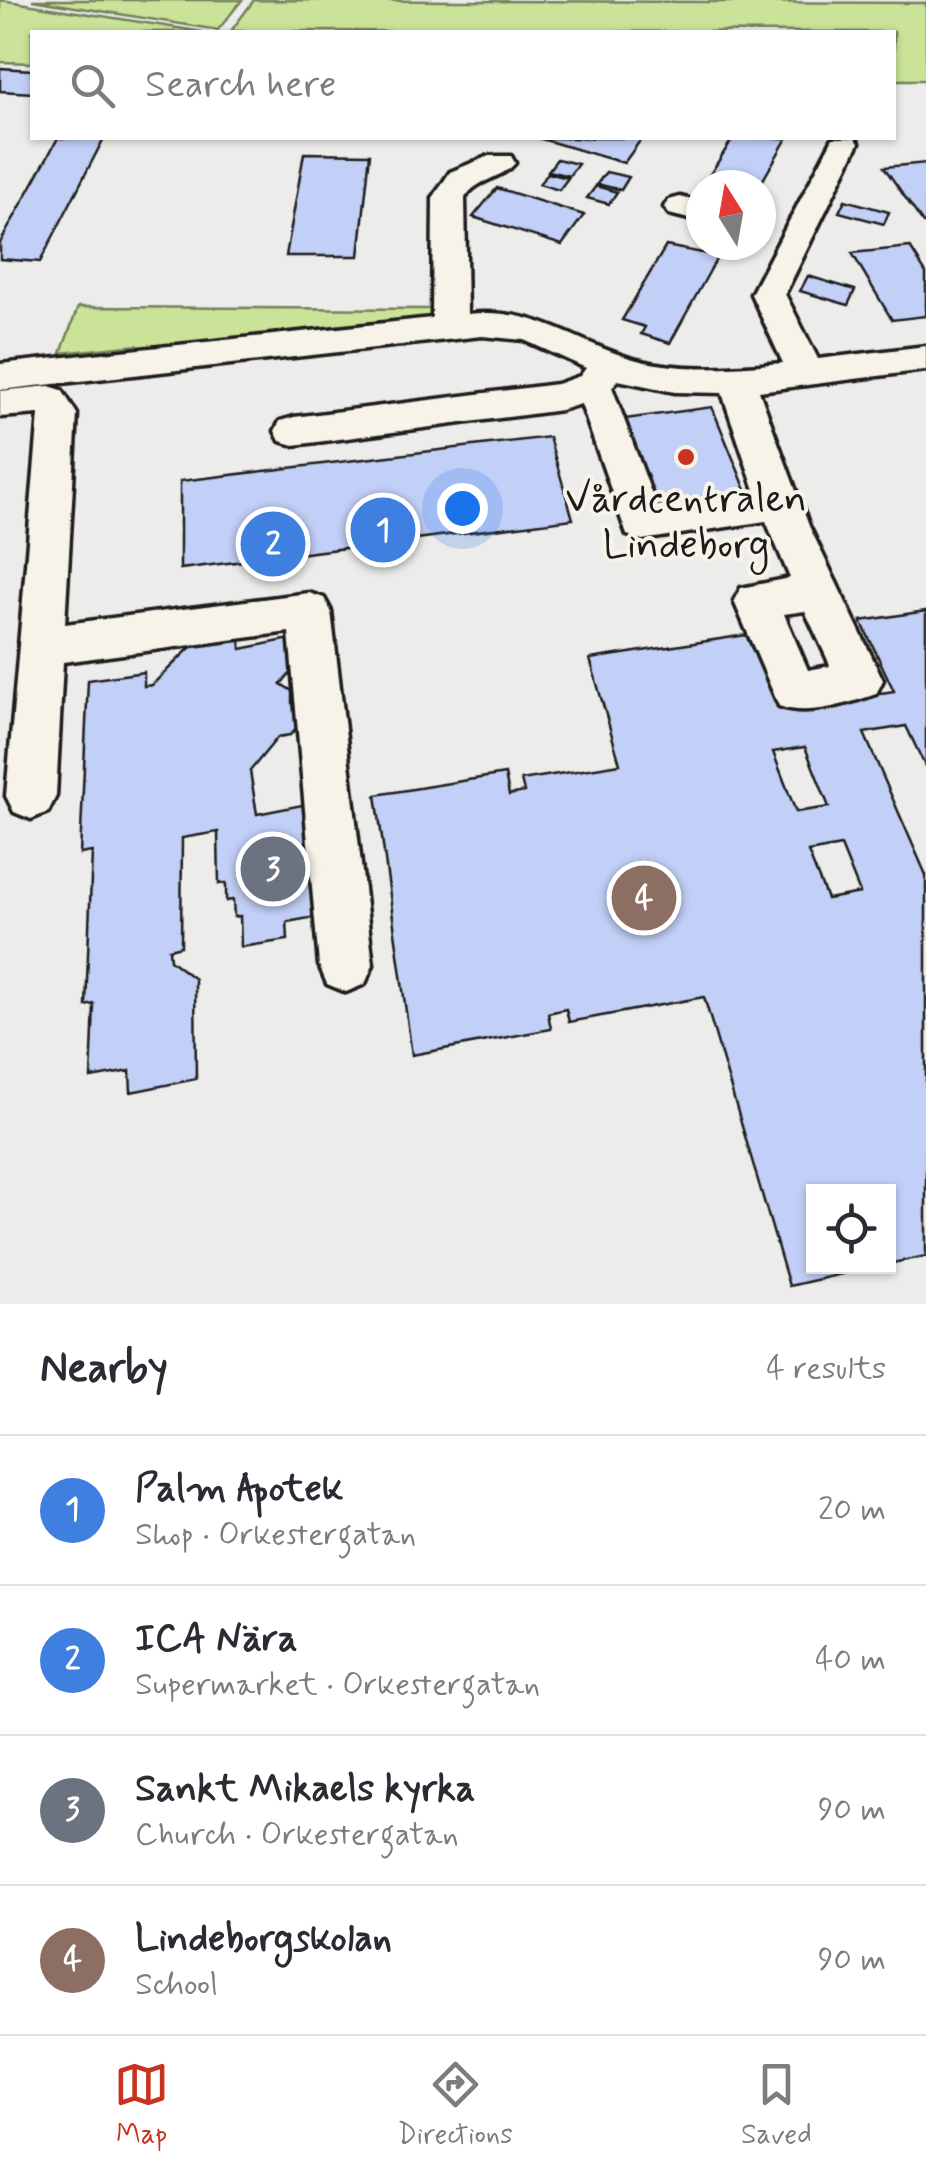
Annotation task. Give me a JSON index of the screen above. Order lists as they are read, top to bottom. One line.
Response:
{"places":["Vårdcentralen Lindeborg"],"north":"top","page":{"search":"Search here","pins":["1","2","3","4"],"heading":["Nearby","4 results"],"list":[{"mark":"1","name":"Palm Apotek","note":"Shop · Orkestergatan","value":"20 m"},{"mark":"2","name":"ICA Nära","note":"Supermarket · Orkestergatan","value":"40 m"},{"mark":"3","name":"Sankt Mikaels kyrka","note":"Church · Orkestergatan","value":"90 m"},{"mark":"4","name":"Lindeborgskolan","note":"School","value":"90 m"}],"nav":["Map","Directions","Saved"]}}
